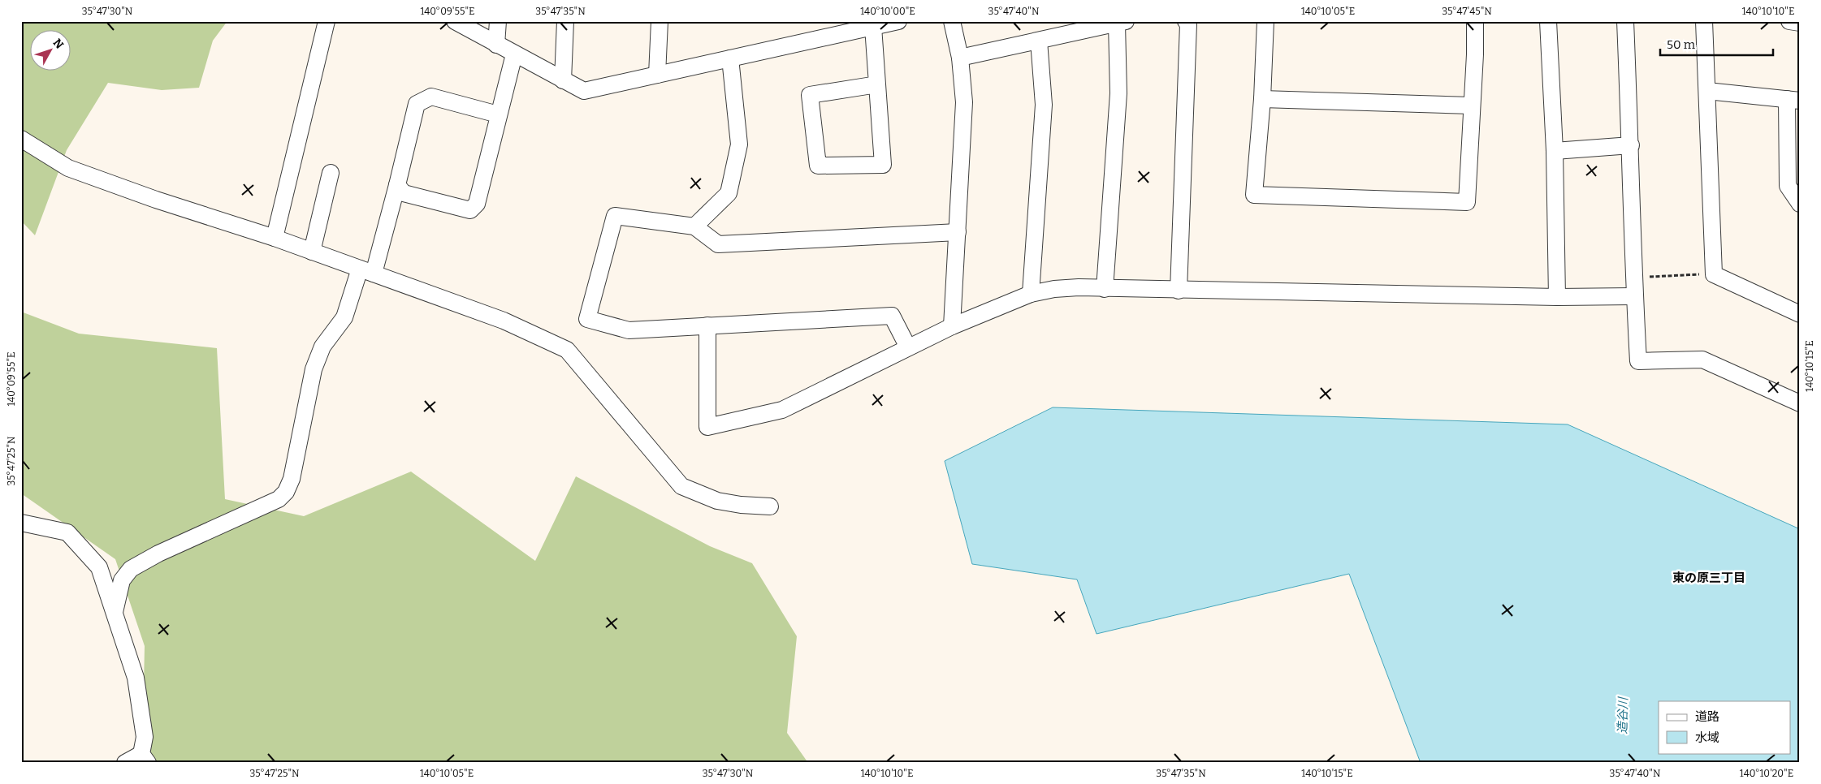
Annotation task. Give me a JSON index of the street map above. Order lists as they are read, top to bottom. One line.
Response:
{"districts":["東の原三丁目"],"water":["造谷川"],"legend":["道路","水域"],"scale_bar":"50 m","north":"top right","coordinates":["35°47'30\"N","140°09'55\"E","35°47'35\"N","140°10'00\"E","35°47'40\"N","140°10'05\"E","35°47'45\"N","140°10'10\"E","140°10'15\"E","35°47'25\"N","140°10'20\"E"]}
